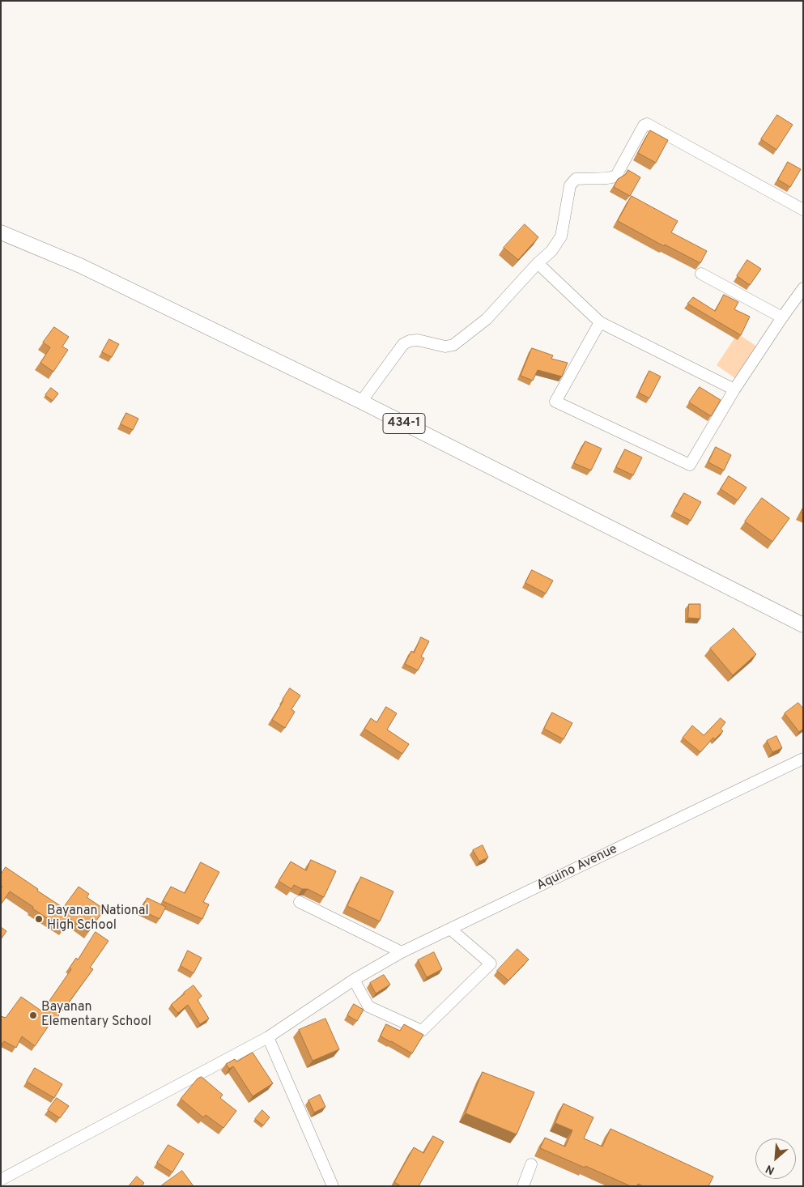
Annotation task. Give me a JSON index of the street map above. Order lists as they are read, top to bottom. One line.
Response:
{"streets":{"main road":["434-1"],"street":["Aquino Avenue"]},"places":["Bayanan National High School","Bayanan Elementary School"],"north":"bottom left"}
